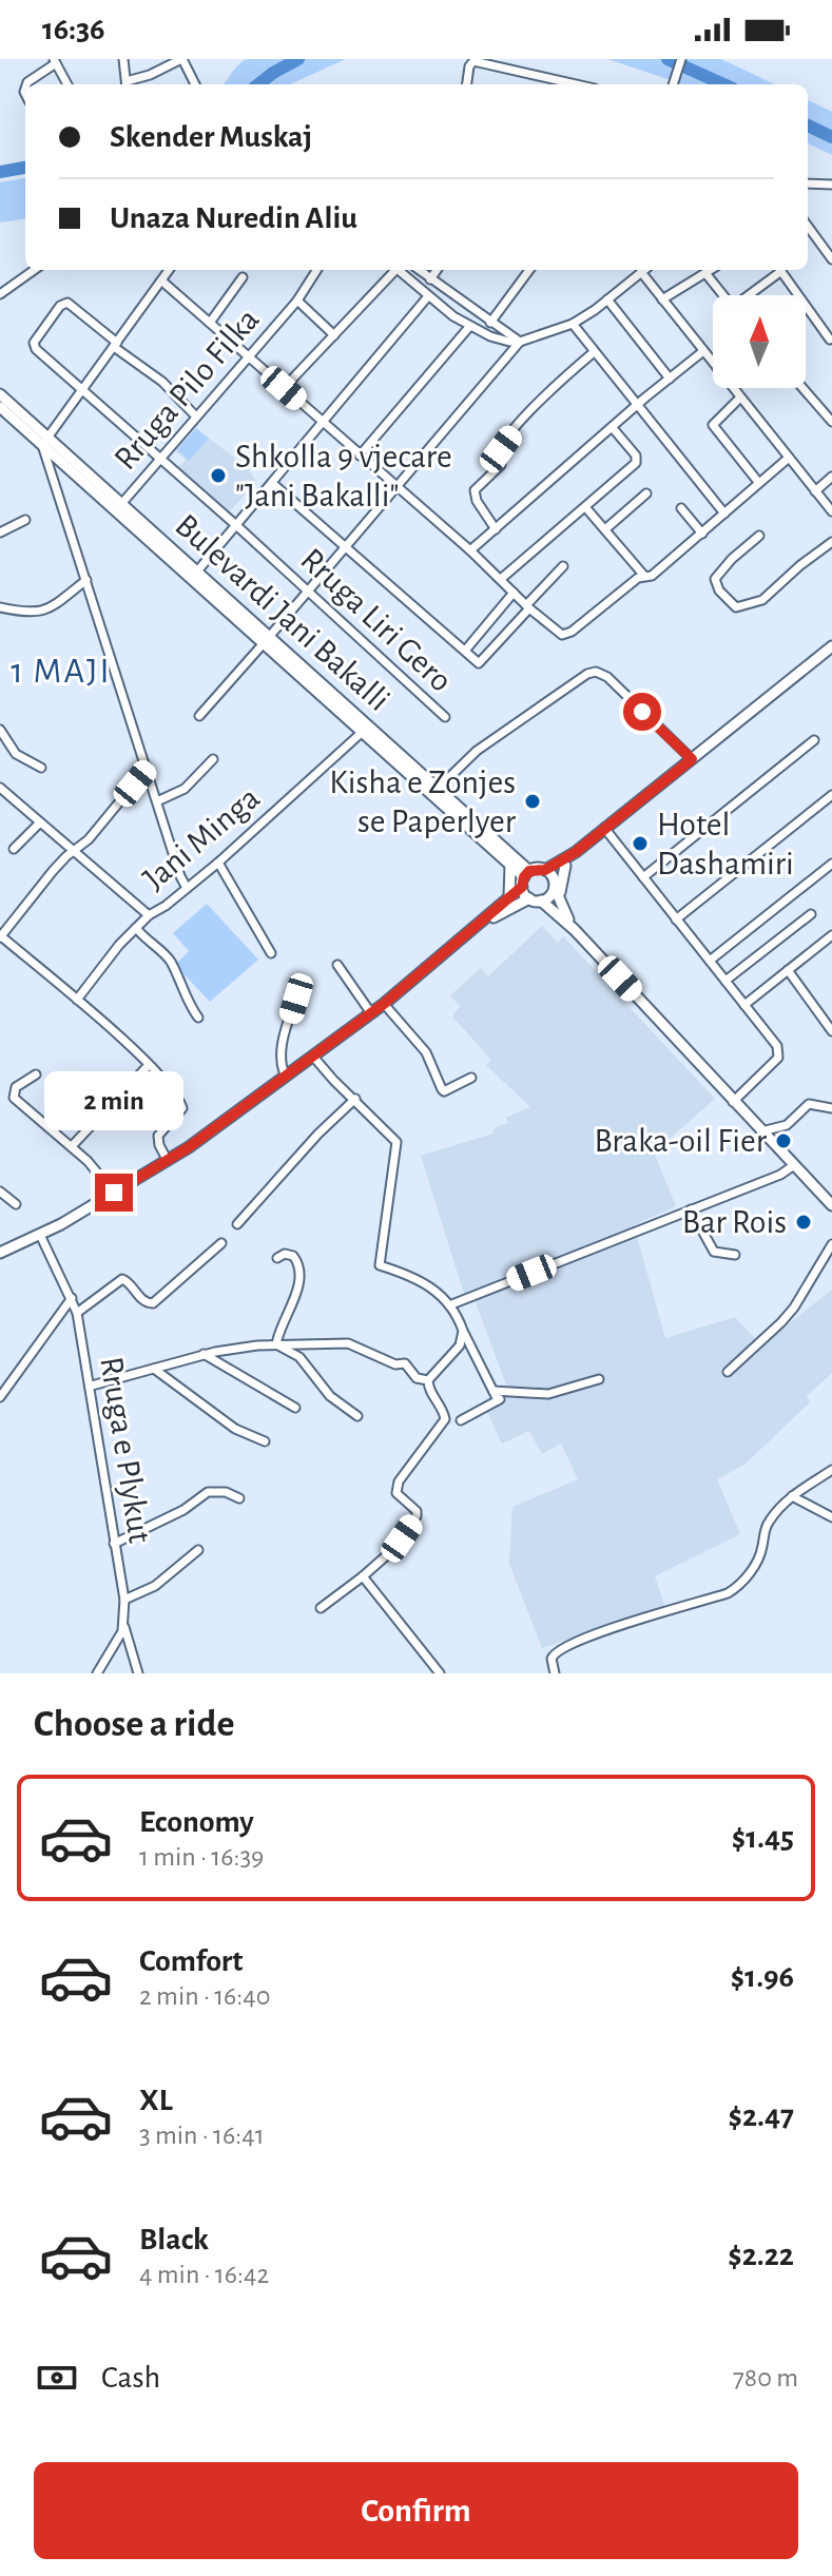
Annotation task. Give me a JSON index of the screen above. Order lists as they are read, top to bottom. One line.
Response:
{"streets":{"main road":["Bulevardi Jani Bakalli"],"street":["Rruga Pilo Filka","Rruga Liri Gero","Jani Minga","Rruga e Plykut"]},"crossings":[["Rruga Pilo Filka","Bulevardi Jani Bakalli"],["Rruga Pilo Filka","Rruga Liri Gero"],["Bulevardi Jani Bakalli","Jani Minga"]],"districts":["1 MAJI"],"places":["Shkolla 9 vjecare \"Jani Bakalli\"","Kisha e Zonjes se Paperlyer","Hotel Dashamiri","Braka-oil Fier","Bar Rois"],"north":"top","page":{"status":"16:36","banner":["Skender Muskaj","Unaza Nuredin Aliu"],"bubble":"2 min","heading":"Choose a ride","list":[{"name":"Economy","note":"1 min · 16:39","value":"$1.45"},{"name":"Comfort","note":"2 min · 16:40","value":"$1.96"},{"name":"XL","note":"3 min · 16:41","value":"$2.47"},{"name":"Black","note":"4 min · 16:42","value":"$2.22"}],"pay":["Cash","780 m"],"buttons":"Confirm"}}
